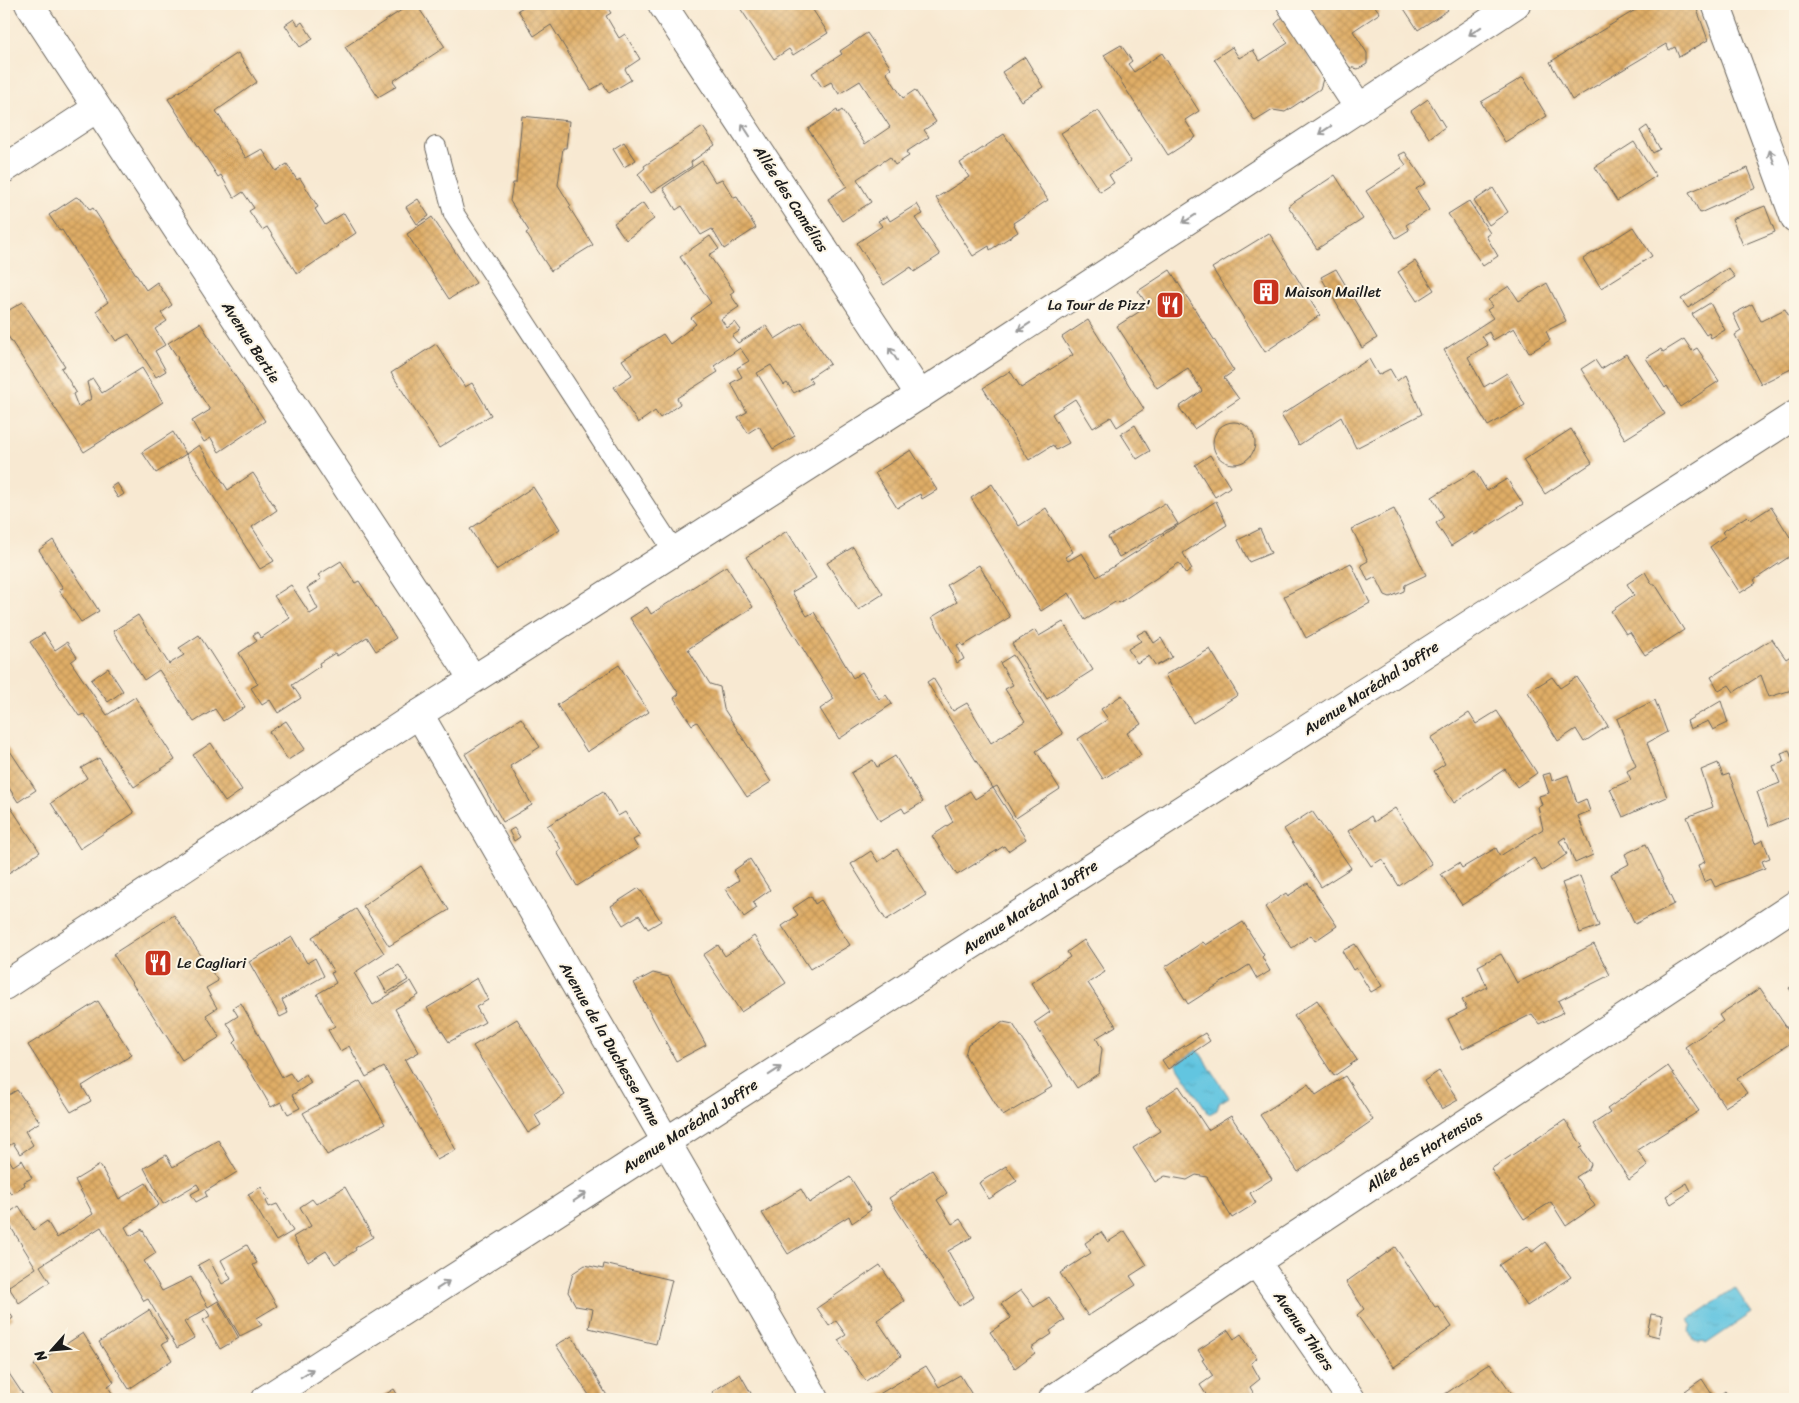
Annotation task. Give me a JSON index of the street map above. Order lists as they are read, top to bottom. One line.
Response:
{"streets":{"street":["Allée des Camélias","Avenue Bertie","Avenue Maréchal Joffre","Avenue de la Duchesse Anne","Allée des Hortensias","Avenue Thiers"]},"crossings":[["Avenue Maréchal Joffre","Avenue de la Duchesse Anne"],["Allée des Hortensias","Avenue Thiers"]],"one_way":["Allée des Camélias","Avenue Maréchal Joffre"],"places":{"building":["Maison Maillet"],"restaurant":["La Tour de Pizz'","Le Cagliari"]},"north":"bottom left"}
